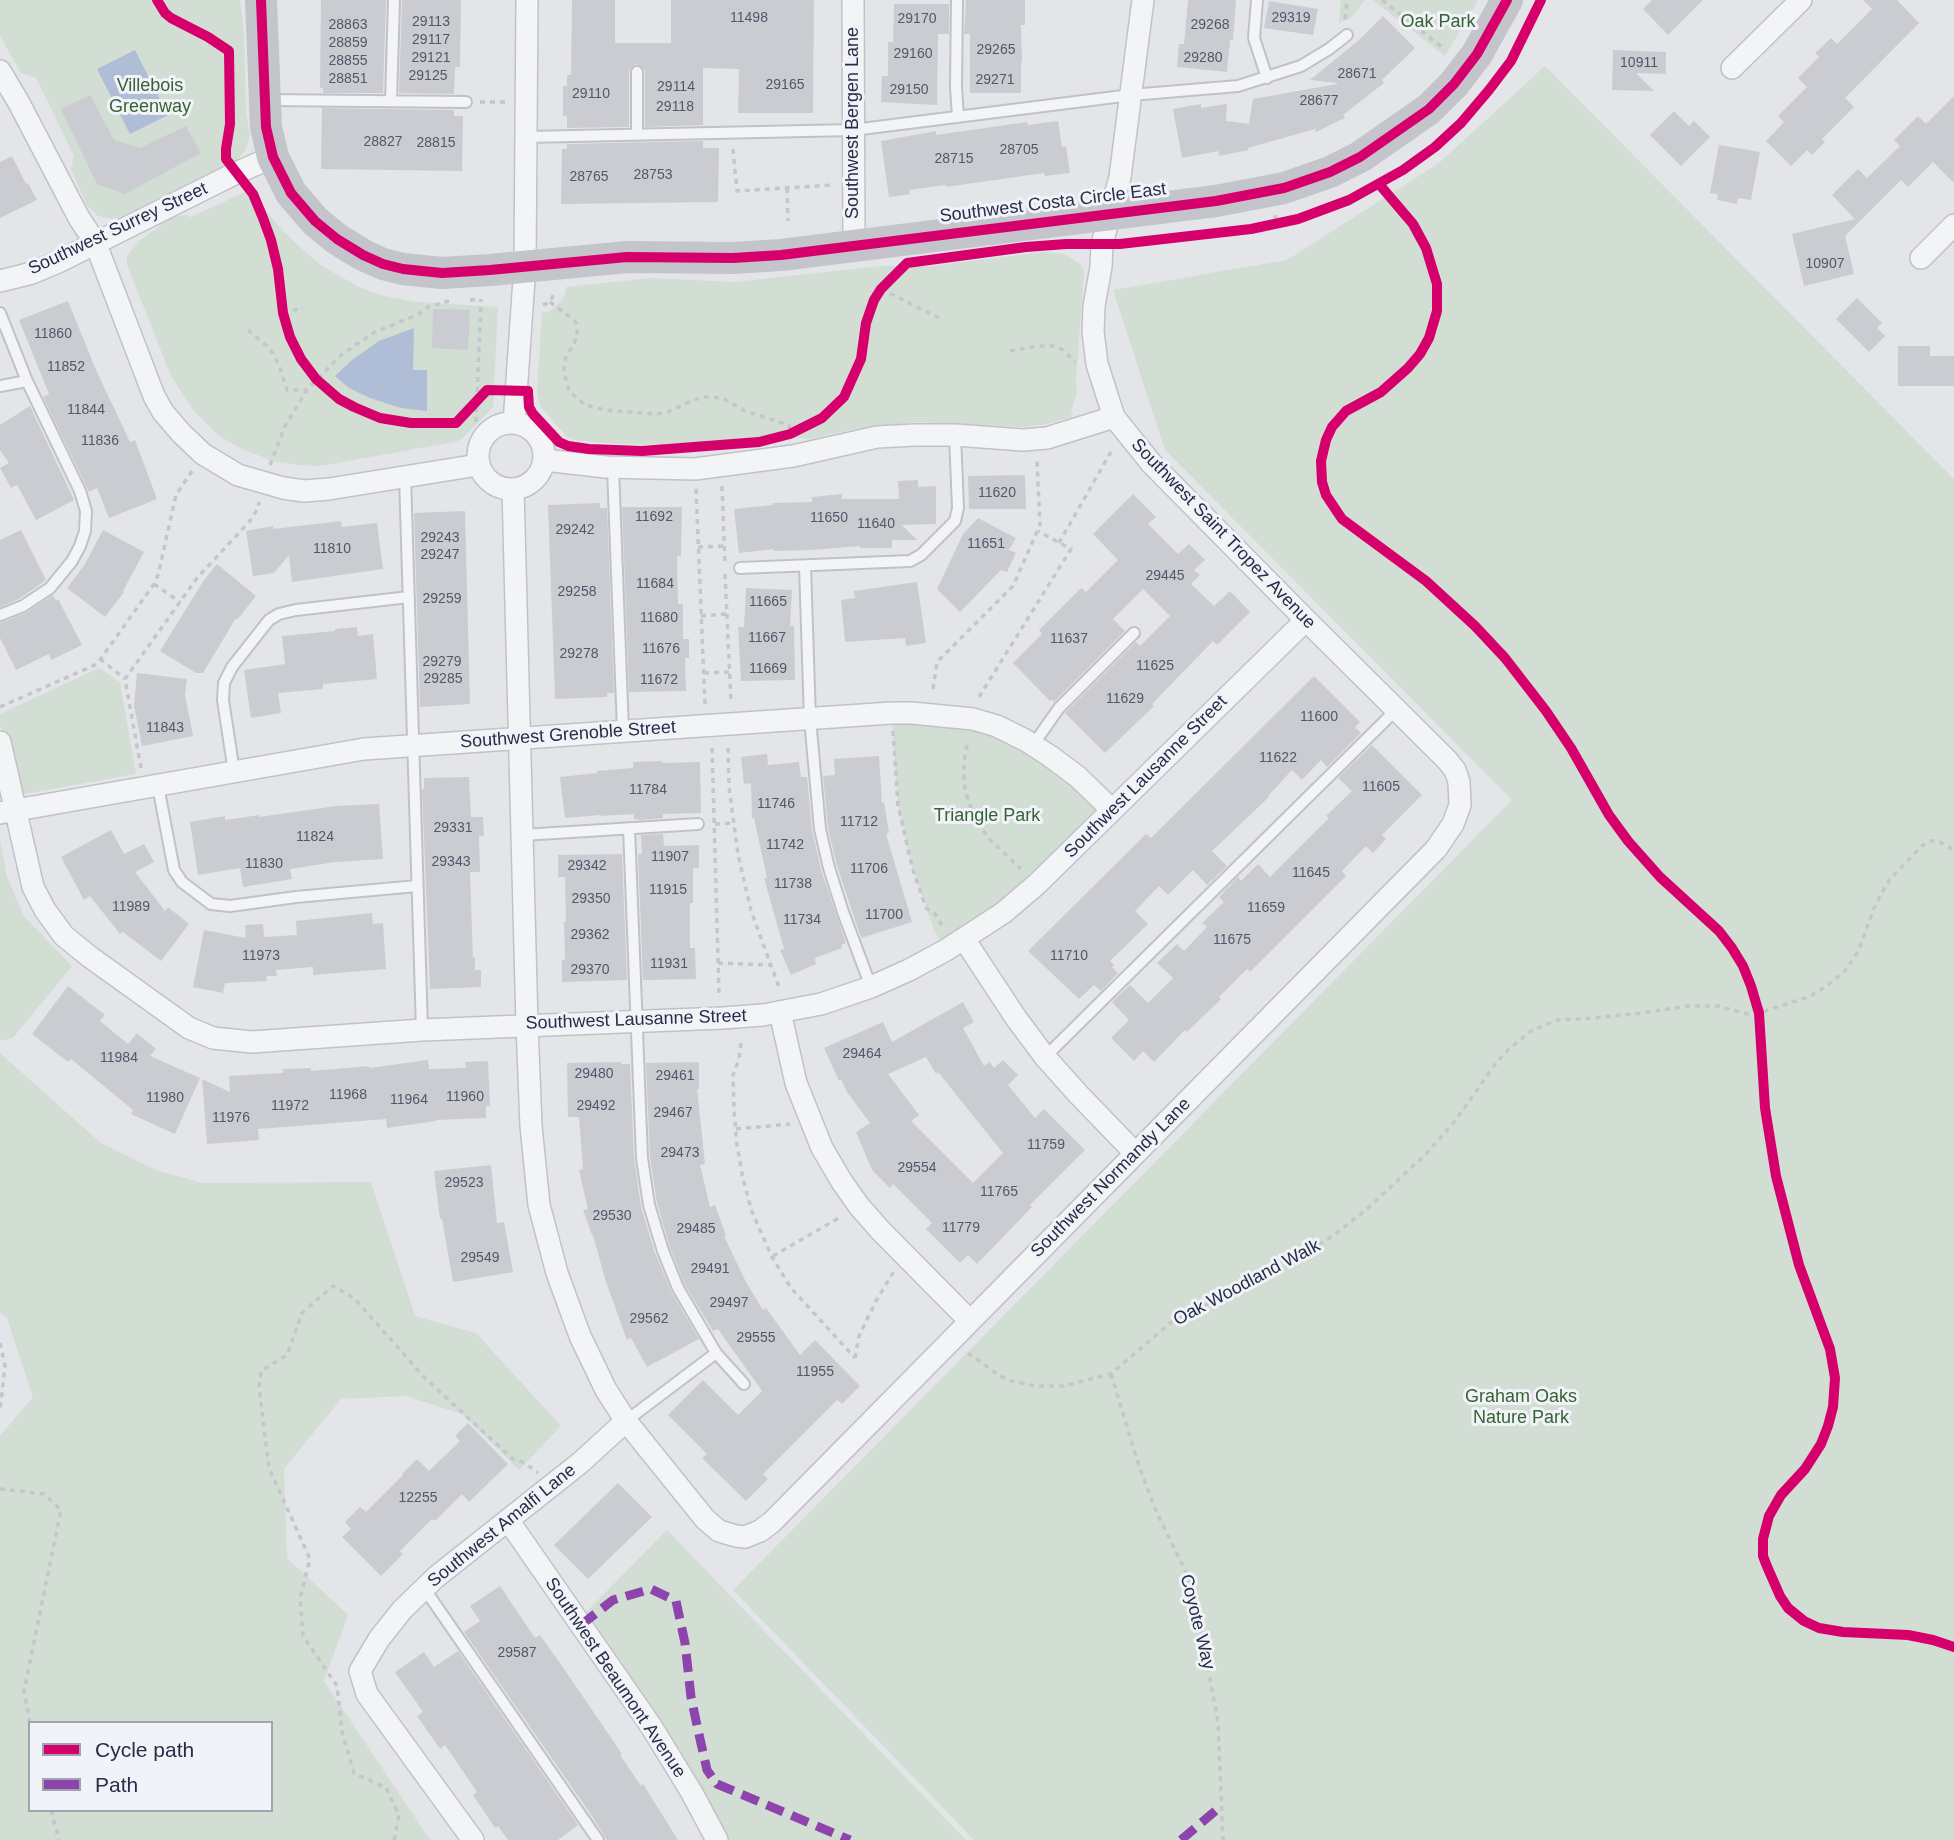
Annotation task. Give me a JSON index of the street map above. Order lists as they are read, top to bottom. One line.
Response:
{"streets":{"street":["Southwest Bergen Lane","Southwest Costa Circle East","Southwest Surrey Street","Southwest Saint Tropez Avenue","Southwest Grenoble Street","Southwest Lausanne Street","Southwest Normandy Lane","Southwest Amalfi Lane","Southwest Beaumont Avenue"],"path":["Oak Woodland Walk","Coyote Way"]},"crossings":[["Southwest Bergen Lane","Southwest Costa Circle East"],["Southwest Costa Circle East","Southwest Surrey Street"],["Southwest Costa Circle East","Southwest Saint Tropez Avenue"],["Southwest Saint Tropez Avenue","Southwest Lausanne Street"],["Southwest Saint Tropez Avenue","Southwest Normandy Lane"],["Southwest Grenoble Street","Southwest Lausanne Street"],["Southwest Normandy Lane","Southwest Amalfi Lane"],["Oak Woodland Walk","Coyote Way"],["Southwest Amalfi Lane","Southwest Beaumont Avenue"]],"parks":["Oak Park","Villebois Greenway","Triangle Park","Graham Oaks Nature Park"],"house_numbers":["11498","29319","29170","29113","28863","29268","29117","28859","29265","29160","29121","29280","28855","10911","28671","29125","28851","29271","29165","29114","29150","29110","28677","29118","28827","28815","28705","28715","28753","28765","10907","11860","11852","11844","11836","11620","11692","11650","11640","29242","29243","11651","11810","29247","29445","11684","29258","29259","11665","11680","11667","11637","11676","29278","29279","11625","11669","29285","11672","11629","11600","11843","11622","11605","11784","11746","11712","29331","11824","11742","11907","29343","11830","29342","11706","11645","11738","11915","29350","11989","11659","11700","11734","29362","11675","11973","11710","11931","29370","29464","11984","29480","29461","11968","11960","11980","11964","11972","29492","29467","11976","11759","29473","29554","29523","11765","29530","11779","29485","29549","29491","29497","29562","29555","11955","12255","29587"],"legend":["Cycle path","Path"]}
